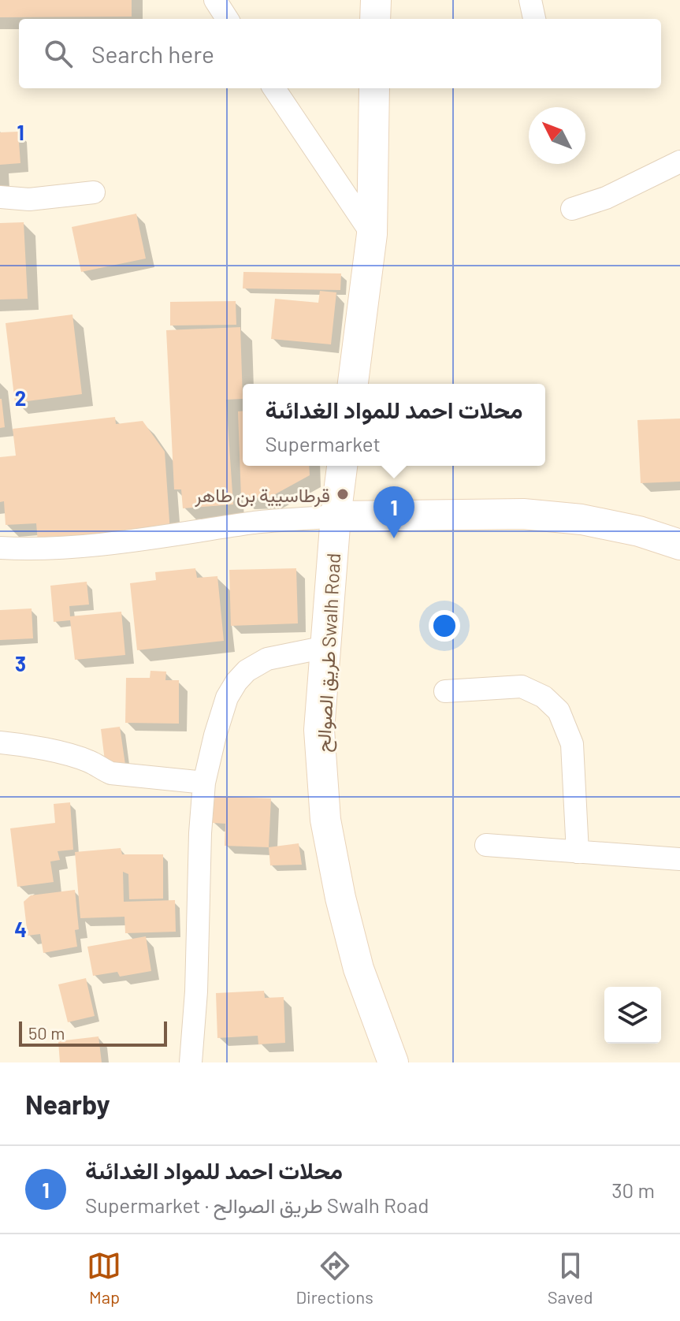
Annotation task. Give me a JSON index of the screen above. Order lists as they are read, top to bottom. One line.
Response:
{"streets":{"street":["طريق الصوالح Swalh Road"]},"places":["قرطاسيية بن طاهر"],"scale_bar":"50 m","north":"top left","page":{"search":"Search here","popup":["محلات احمد للمواد الغدائىة","Supermarket"],"pins":"1","scale":"50 m","heading":"Nearby","list":[{"mark":"1","name":"محلات احمد للمواد الغدائىة","note":"Supermarket · طريق الصوالح Swalh Road","value":"30 m"}],"nav":["Map","Directions","Saved"]},"grid":{"rows":["1","2","3","4"]}}
